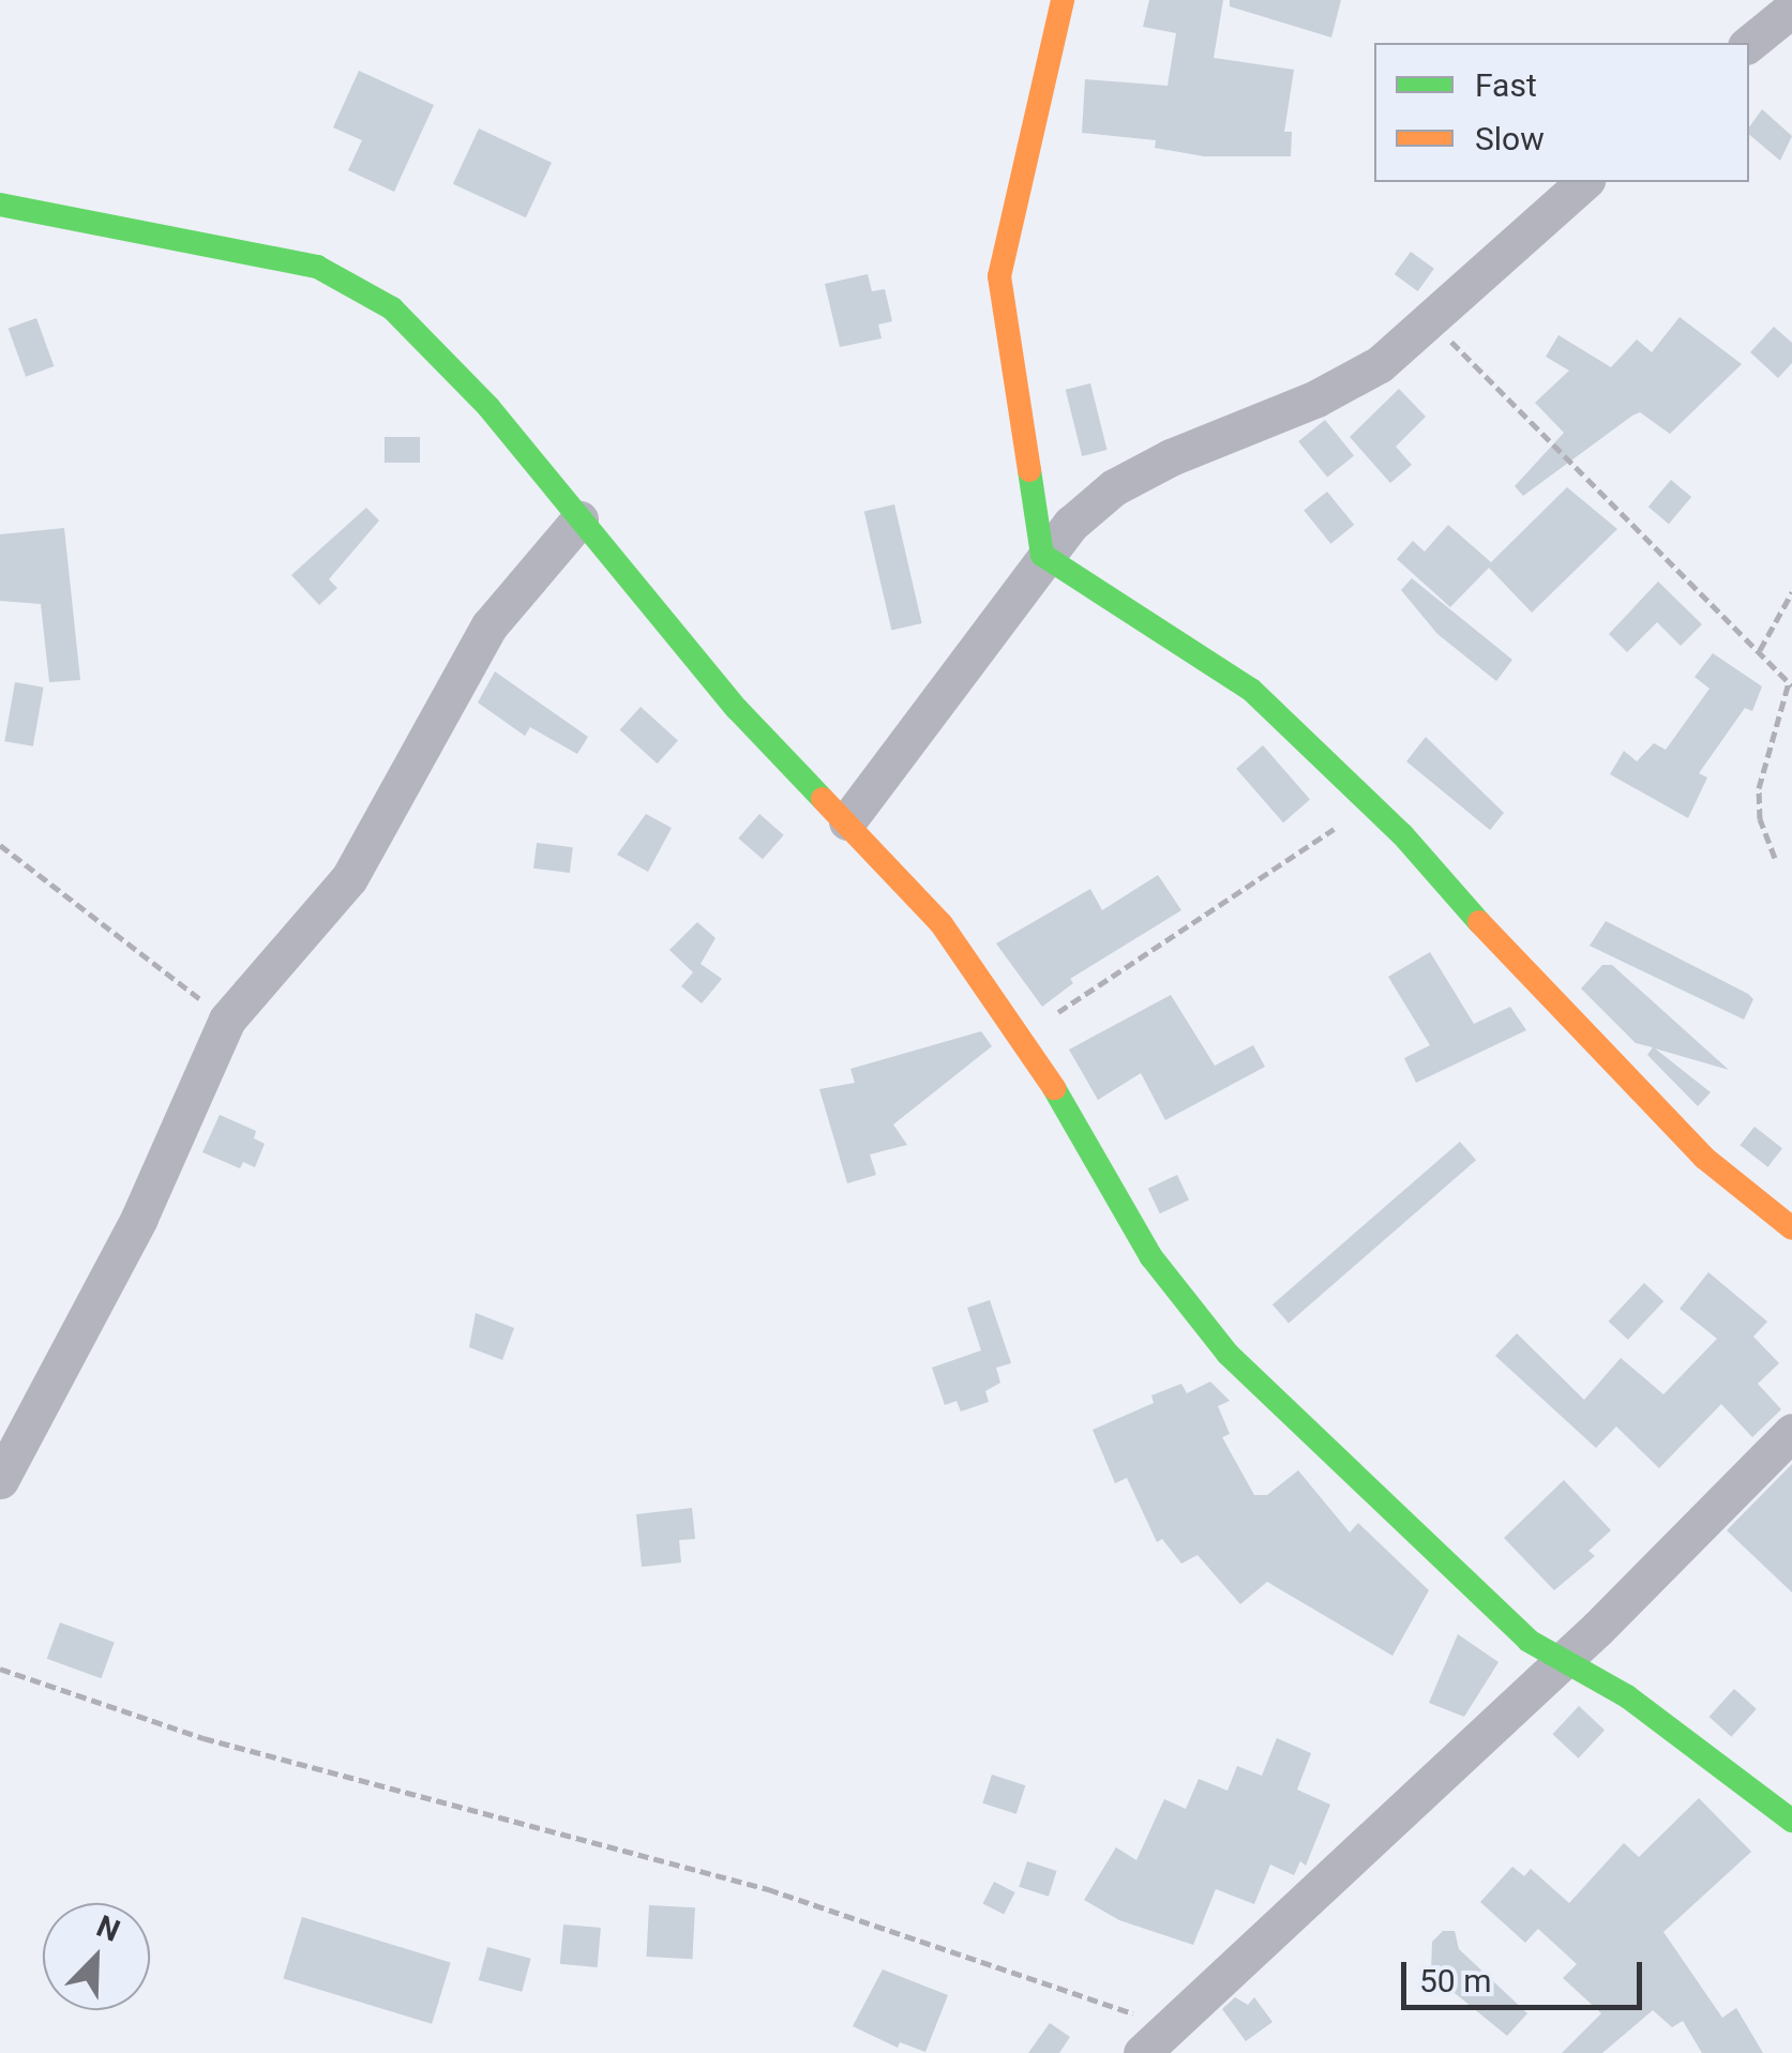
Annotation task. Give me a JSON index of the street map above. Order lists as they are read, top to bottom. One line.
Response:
{"legend":["Fast","Slow"],"scale_bar":"50 m","north":"top right"}
